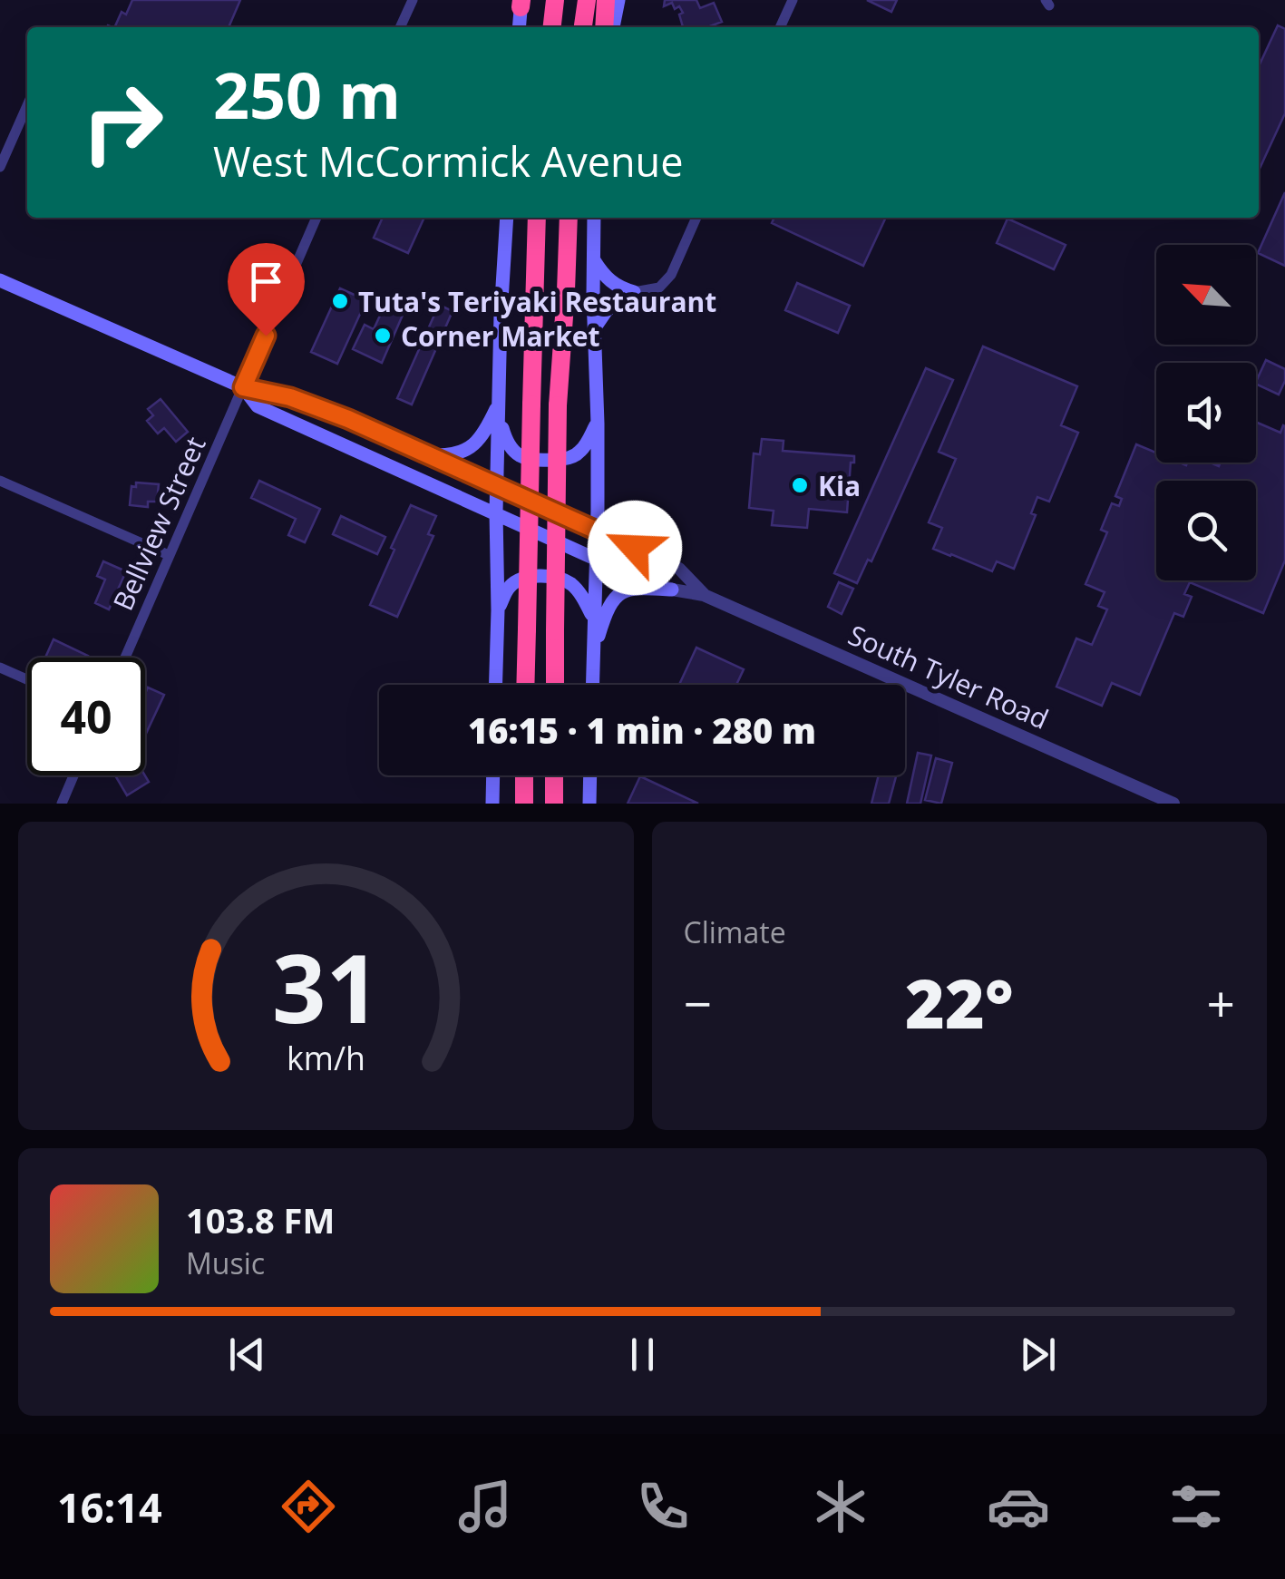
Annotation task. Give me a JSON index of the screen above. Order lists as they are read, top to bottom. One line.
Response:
{"streets":{"main road":["South Tyler Road"],"street":["Bellview Street"]},"crossings":[["Bellview Street","South Tyler Road"]],"places":["Tuta's Teriyaki Restaurant","Corner Market","Kia"],"north":"top left","page":{"turn":["250 m","West McCormick Avenue"],"limit":"40","trip":"16:15 · 1 min · 280 m","tile":"Climate","heat":["−","22°","+"],"song":["103.8 FM","Music"],"tabs":"16:14","gauge":["31","km/h"]}}
